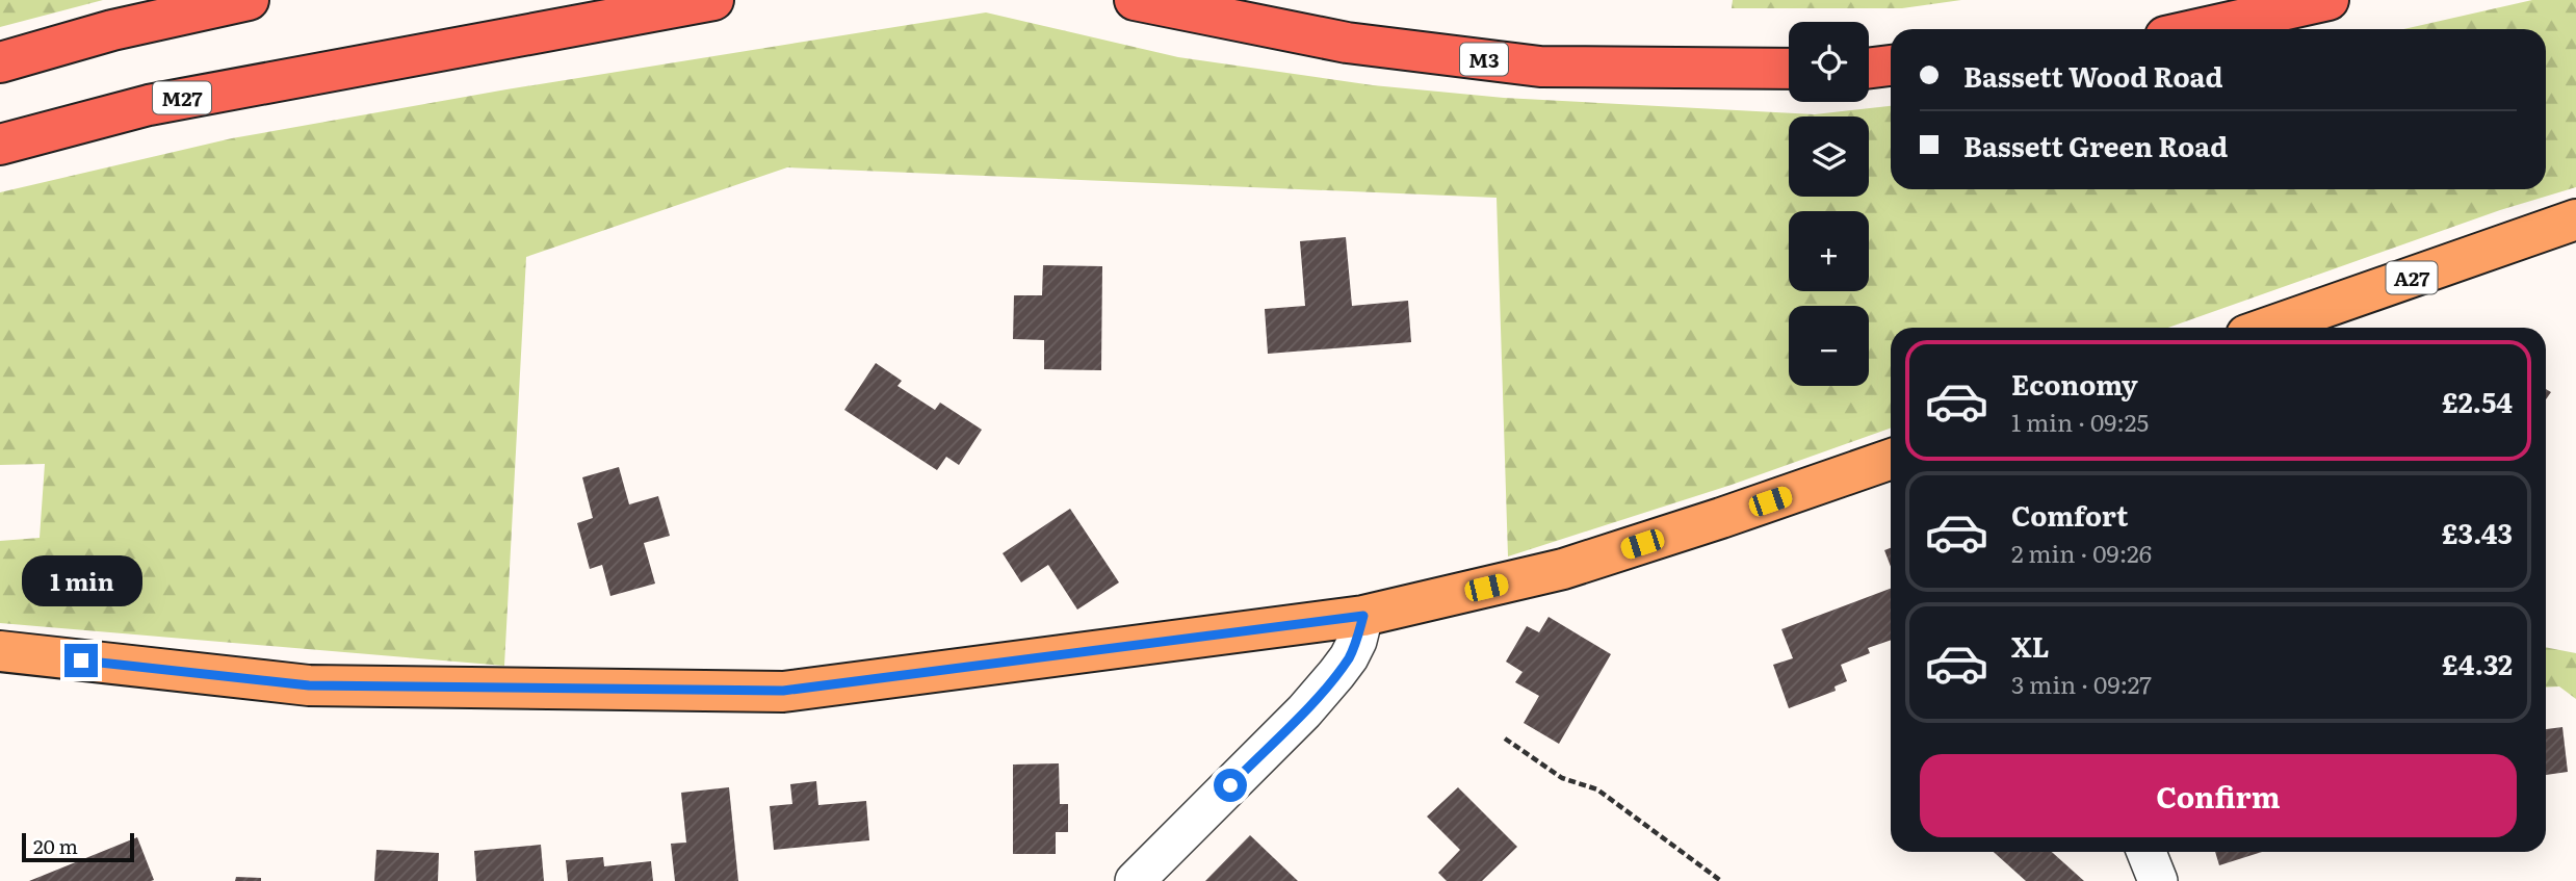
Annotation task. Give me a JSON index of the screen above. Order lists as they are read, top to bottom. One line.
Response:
{"streets":{"highway":["M3","M27"],"main road":["A27"]},"scale_bar":"20 m","page":{"map_buttons":["+","−"],"banner":["Bassett Wood Road","Bassett Green Road"],"list":[{"name":"Economy","note":"1 min · 09:25","value":"£2.54"},{"name":"Comfort","note":"2 min · 09:26","value":"£3.43"},{"name":"XL","note":"3 min · 09:27","value":"£4.32"}],"bubble":"1 min","buttons":"Confirm","scale":"20 m"}}
